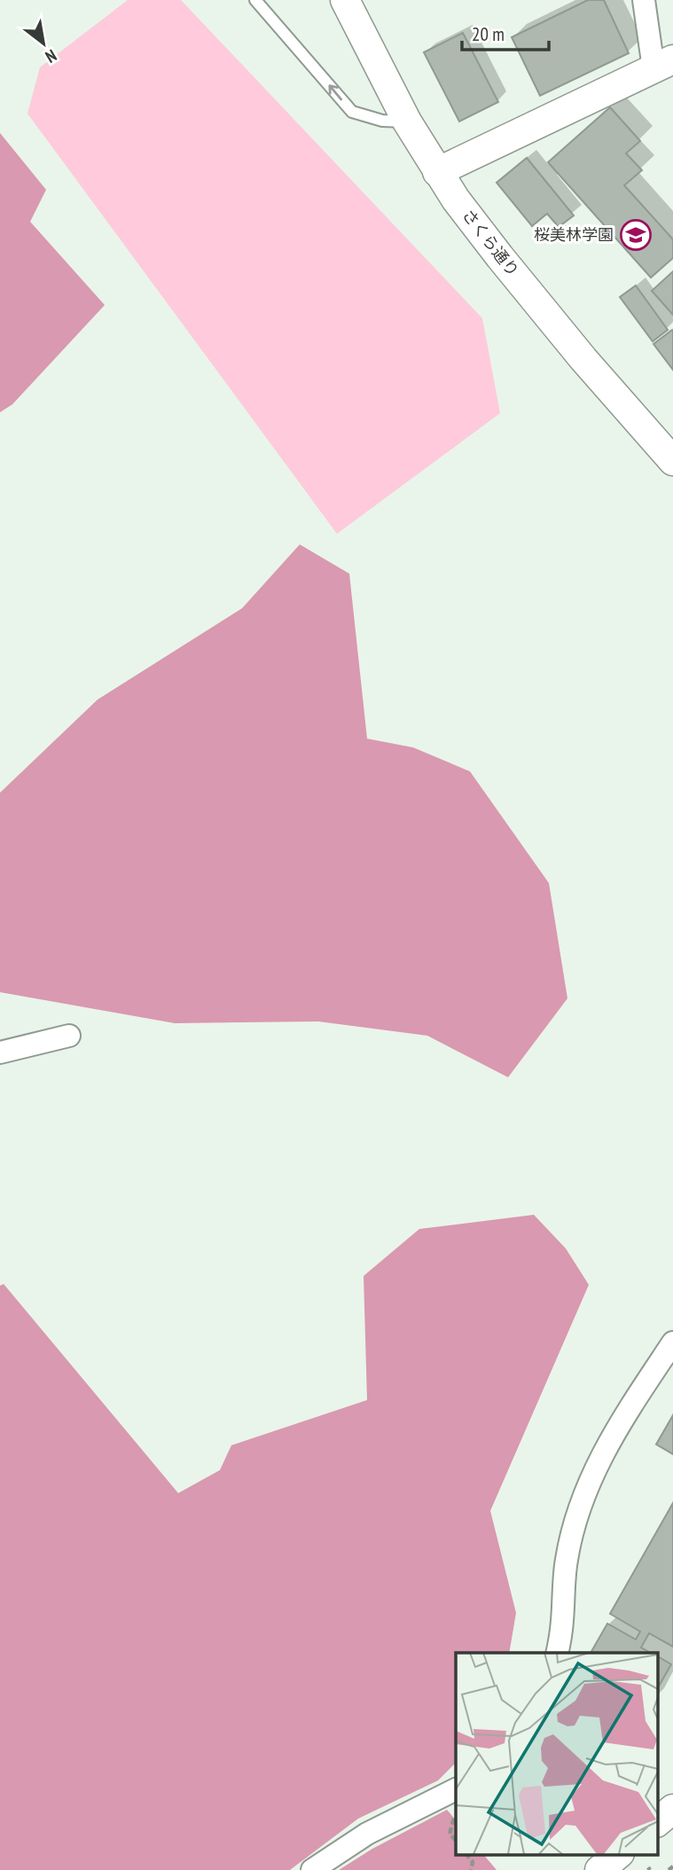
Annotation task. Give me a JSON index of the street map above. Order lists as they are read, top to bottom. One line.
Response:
{"streets":{"street":["さくら通り"]},"places":{"school or university":["桜美林学園"]},"scale_bar":"20 m","north":"bottom right"}
